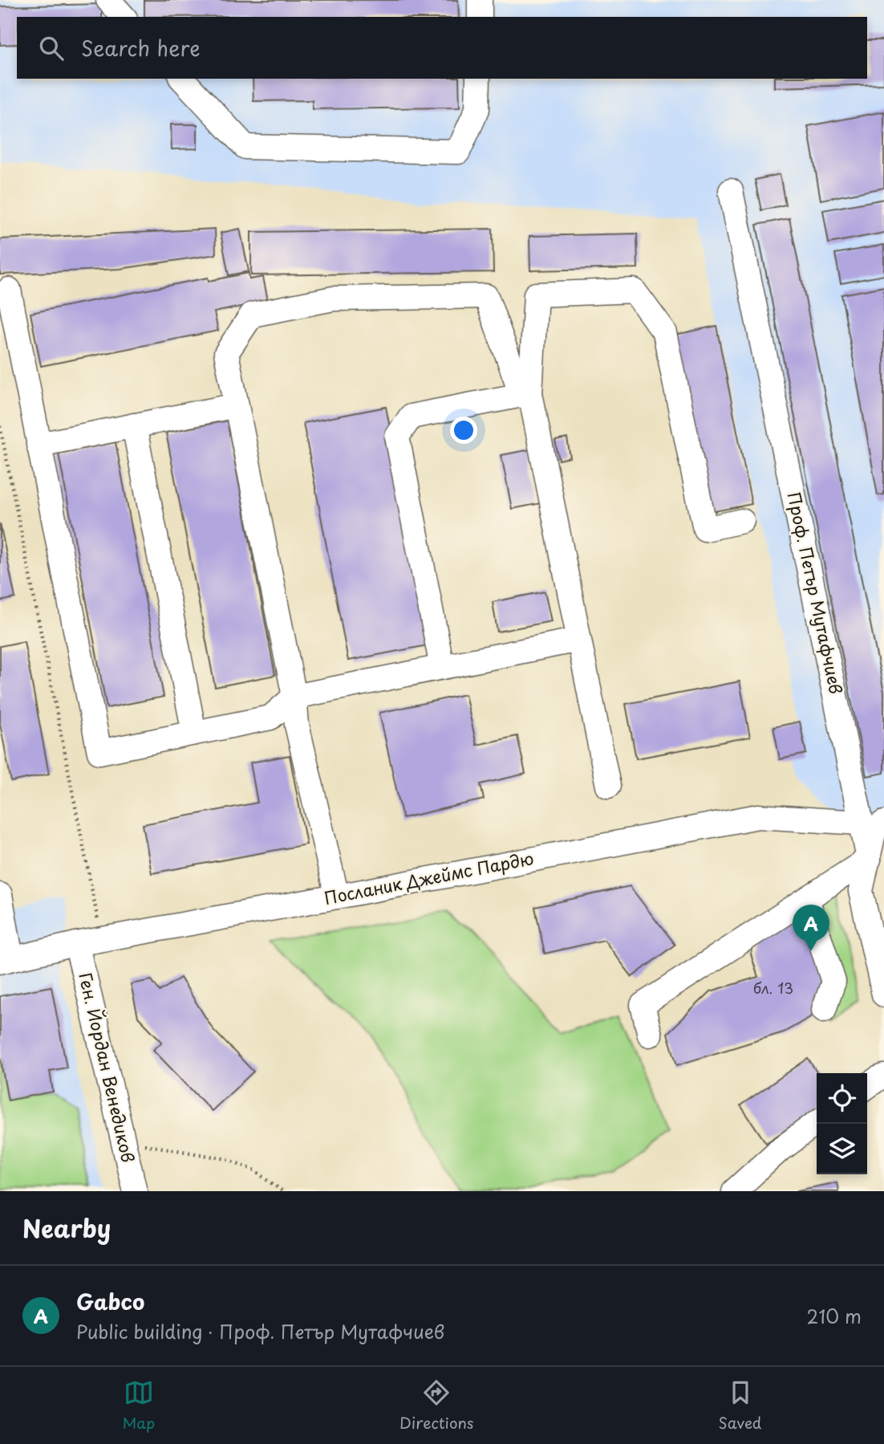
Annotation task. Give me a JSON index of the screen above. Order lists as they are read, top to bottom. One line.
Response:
{"streets":{"street":["Проф. Петър Мутафчиев","Посланик Джеймс Пардю","Ген. Йордан Венедиков"]},"crossings":[["Проф. Петър Мутафчиев","Посланик Джеймс Пардю"],["Посланик Джеймс Пардю","Ген. Йордан Венедиков"]],"house_numbers":["бл. 13"],"page":{"search":"Search here","pins":"A","heading":"Nearby","list":[{"mark":"A","name":"Gabco","note":"Public building · Проф. Петър Мутафчиев","value":"210 m"}],"nav":["Map","Directions","Saved"]}}
